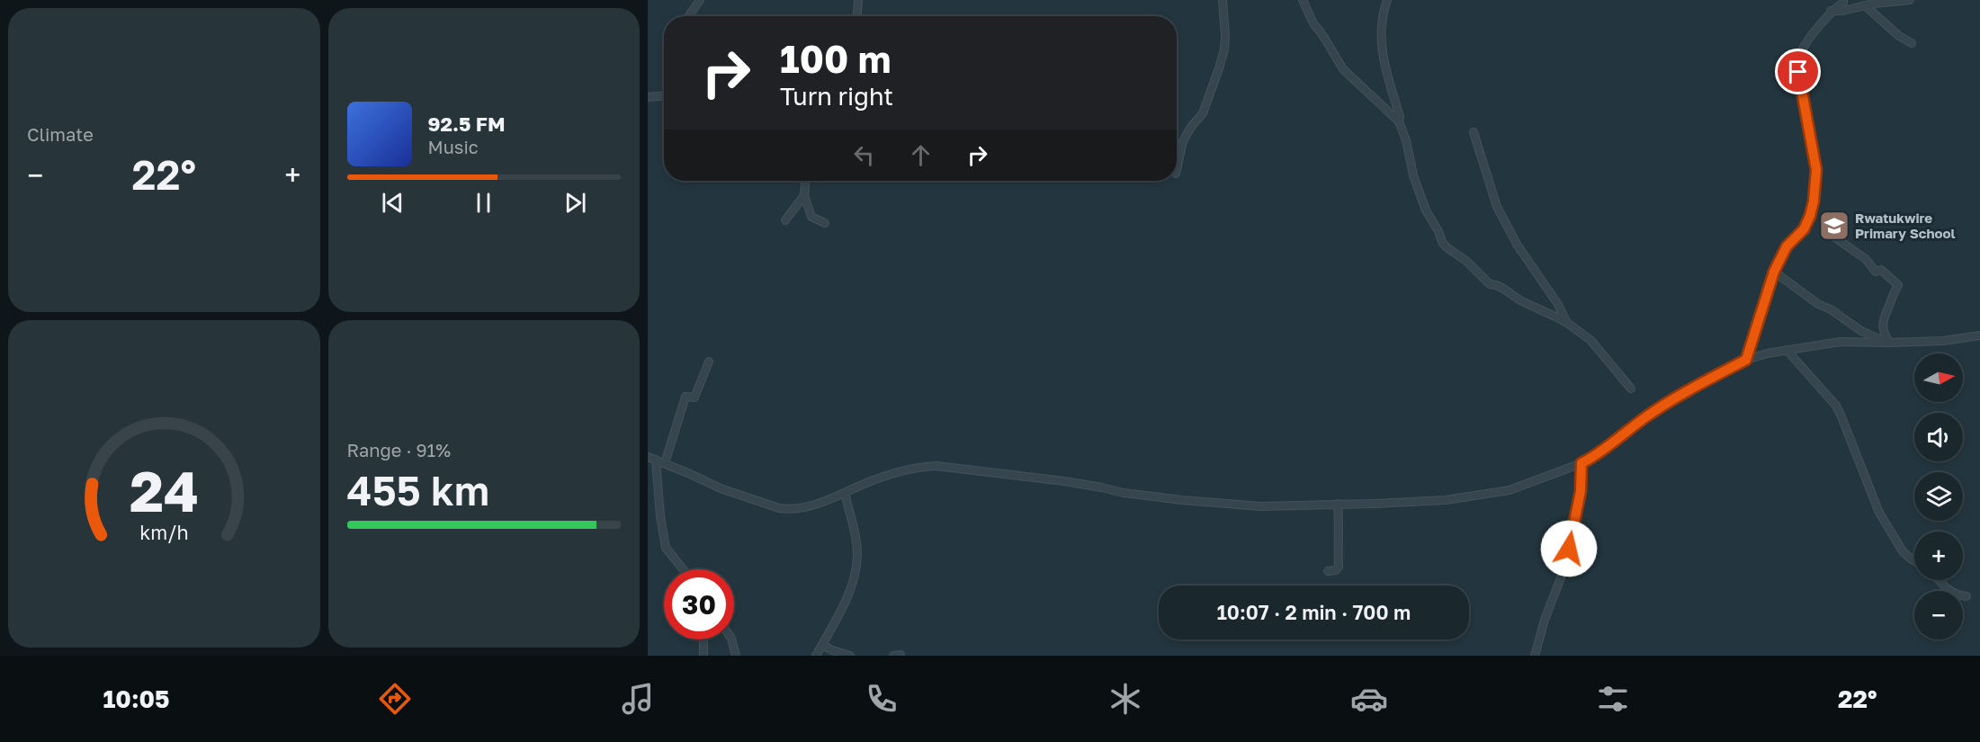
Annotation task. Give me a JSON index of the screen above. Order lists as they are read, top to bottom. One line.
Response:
{"places":{"school or university":["Rwatukwire Primary School"]},"north":"right","page":{"tile":["Climate",["Range · 91%","455 km"]],"turn":["100 m","Turn right"],"song":["92.5 FM","Music"],"heat":["−","22°","+"],"map_buttons":["+","−"],"limit":"30","trip":"10:07 · 2 min · 700 m","tabs":["10:05","22°"],"gauge":["24","km/h"]}}
